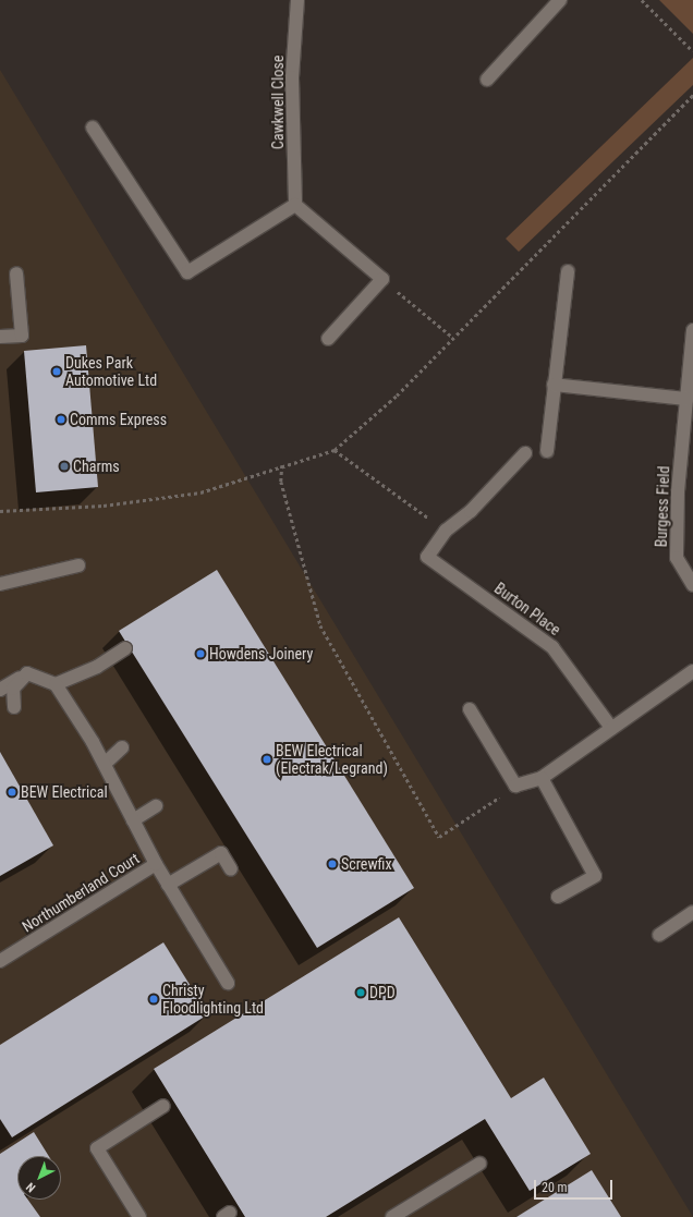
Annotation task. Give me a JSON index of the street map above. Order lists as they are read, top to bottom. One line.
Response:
{"streets":{"street":["Cawkwell Close","Burgess Field","Burton Place","Northumberland Court"]},"places":["Dukes Park Automotive Ltd","Comms Express","Charms","Howdens Joinery","BEW Electrical (Electrak/Legrand)","BEW Electrical","Screwfix","DPD","Christy Floodlighting Ltd"],"scale_bar":"20 m","north":"bottom left"}
